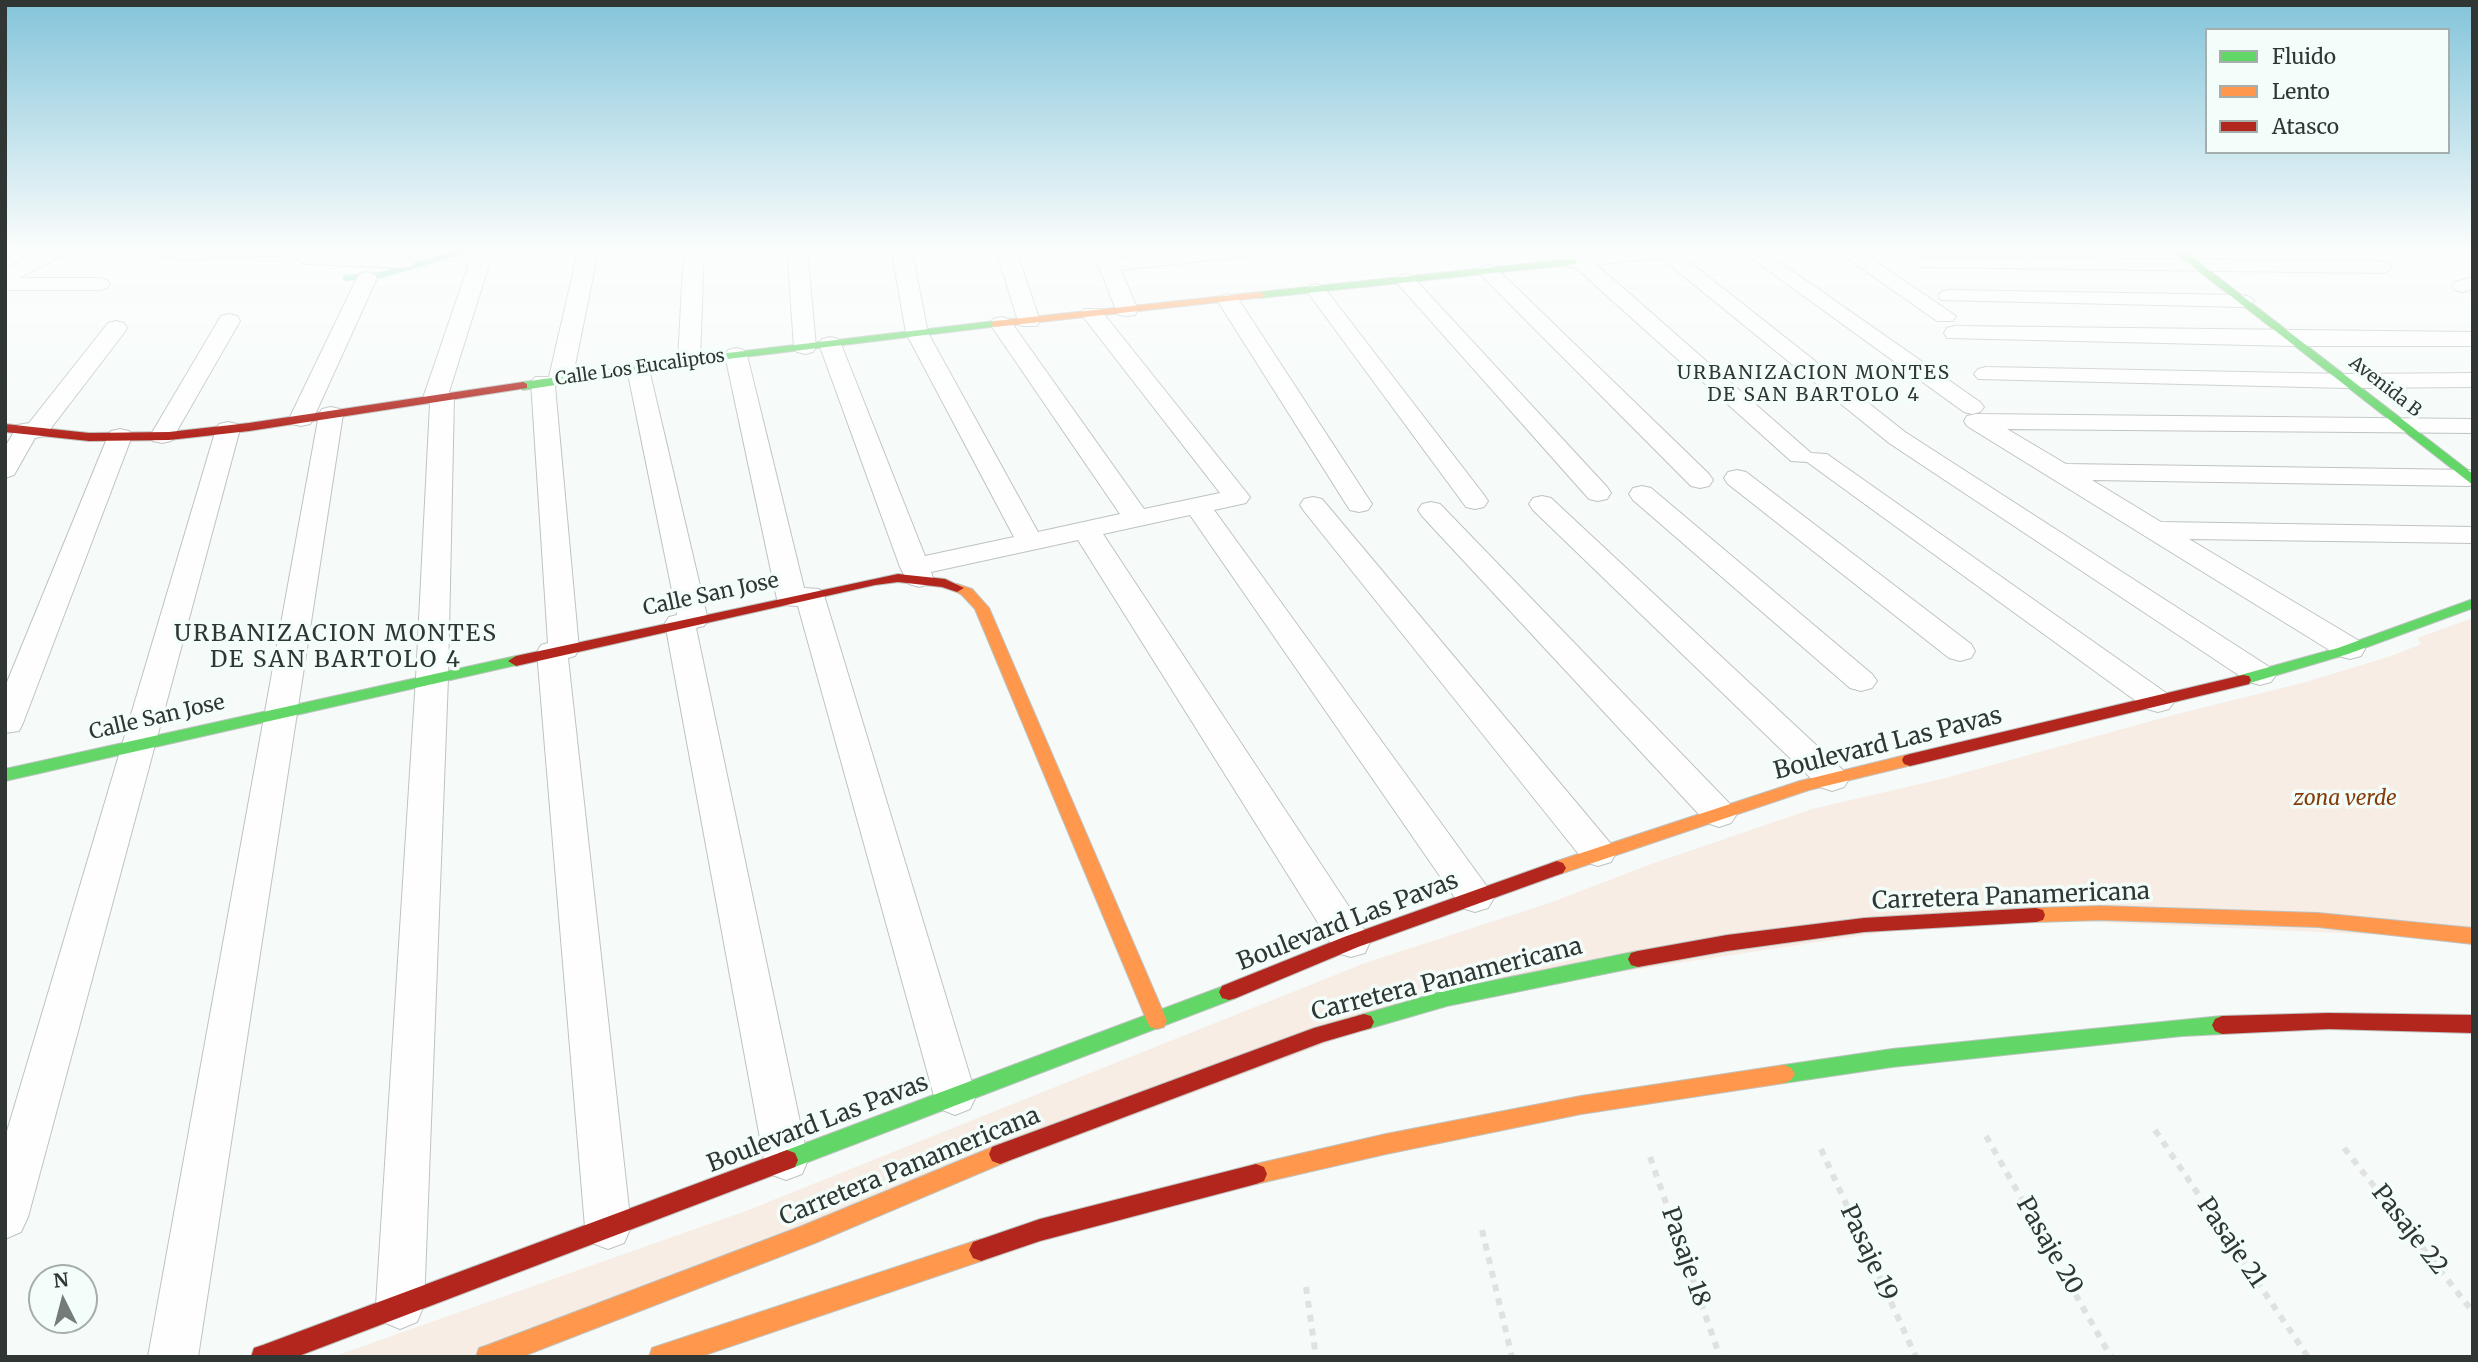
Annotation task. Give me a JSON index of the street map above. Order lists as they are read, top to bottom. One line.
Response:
{"streets":{"main road":["Calle Los Eucaliptos","Avenida B","Calle San Jose","Boulevard Las Pavas","Carretera Panamericana"],"path":["Pasaje 22","Pasaje 21","Pasaje 20","Pasaje 19","Pasaje 18"]},"crossings":[["Calle San Jose","Boulevard Las Pavas"]],"districts":["URBANIZACION MONTES DE SAN BARTOLO 4","URBANIZACION MONTES DE SAN BARTOLO 4"],"parks":["zona verde"],"legend":["Fluido","Lento","Atasco"],"north":"top"}
